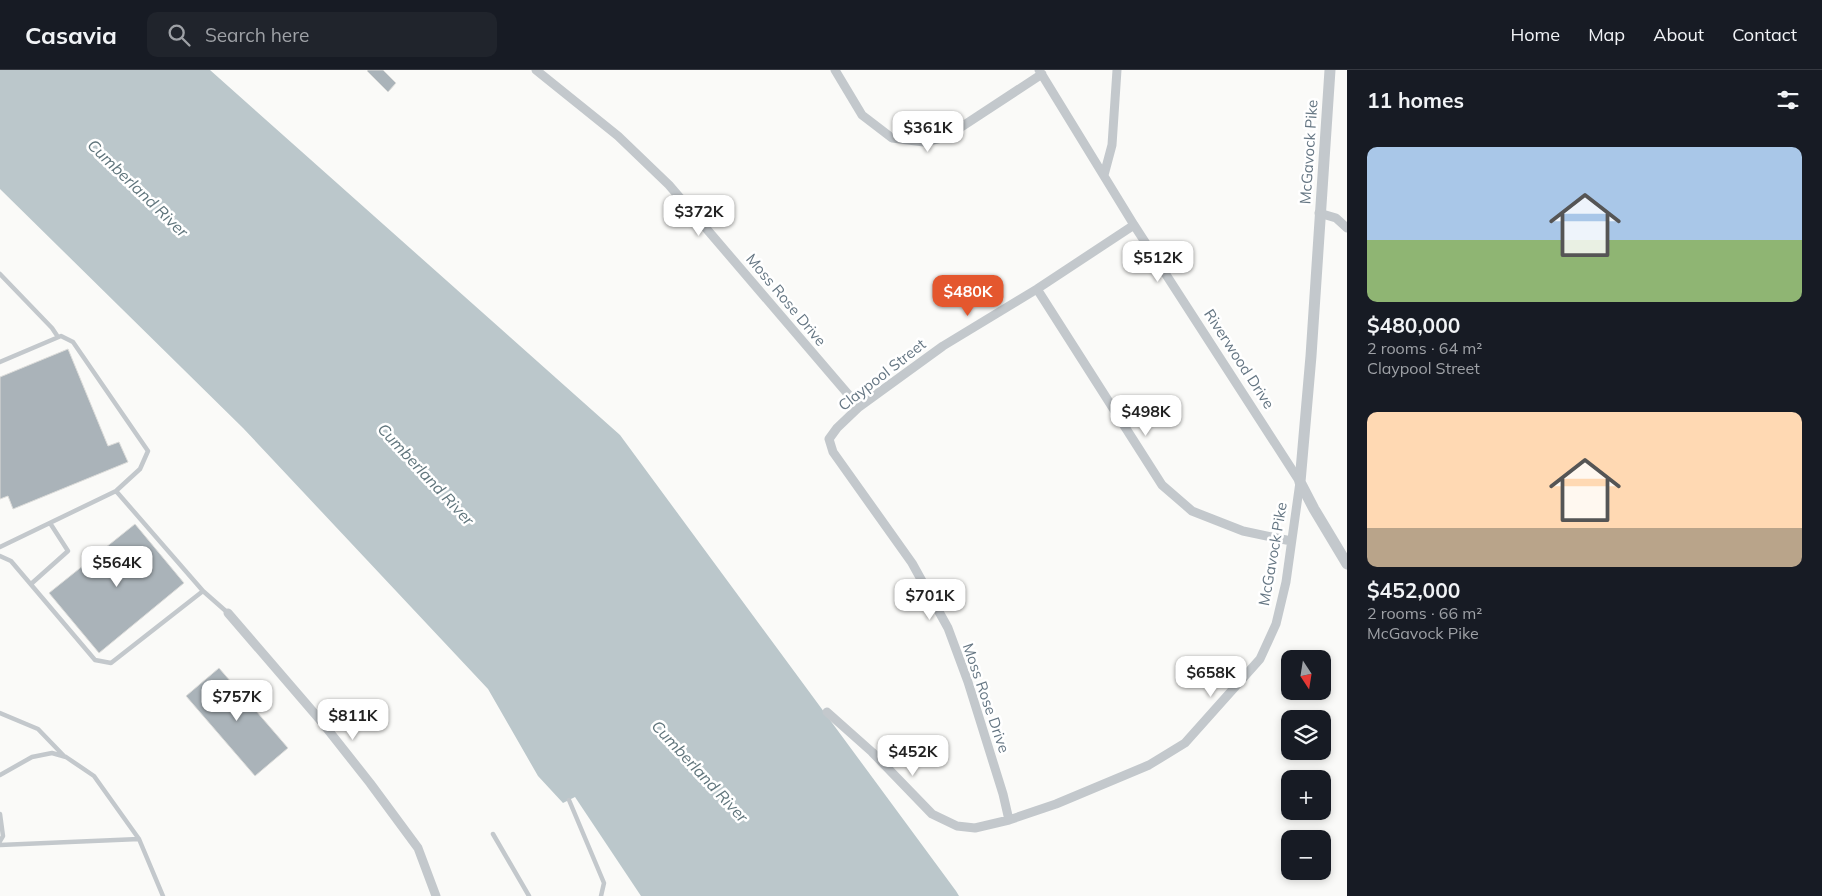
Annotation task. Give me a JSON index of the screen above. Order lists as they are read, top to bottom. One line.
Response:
{"streets":{"street":["McGavock Pike","Moss Rose Drive","Riverwood Drive","Claypool Street"]},"crossings":[["McGavock Pike","Moss Rose Drive"],["McGavock Pike","Riverwood Drive"],["Moss Rose Drive","Claypool Street"],["Riverwood Drive","Claypool Street"]],"water":["Cumberland River"],"north":"bottom","page":{"header":"Casavia","search":"Search here","nav":["Home","Map","About","Contact"],"heading":"11 homes","price":["$361K","$372K","$512K","$480K","$498K","$564K","$701K","$658K","$757K","$811K","$452K"],"list":[{"name":"$480,000","note":"2 rooms · 64 m² · Claypool Street"},{"name":"$452,000","note":"2 rooms · 66 m² · McGavock Pike"}],"map_buttons":["+","−"]}}
